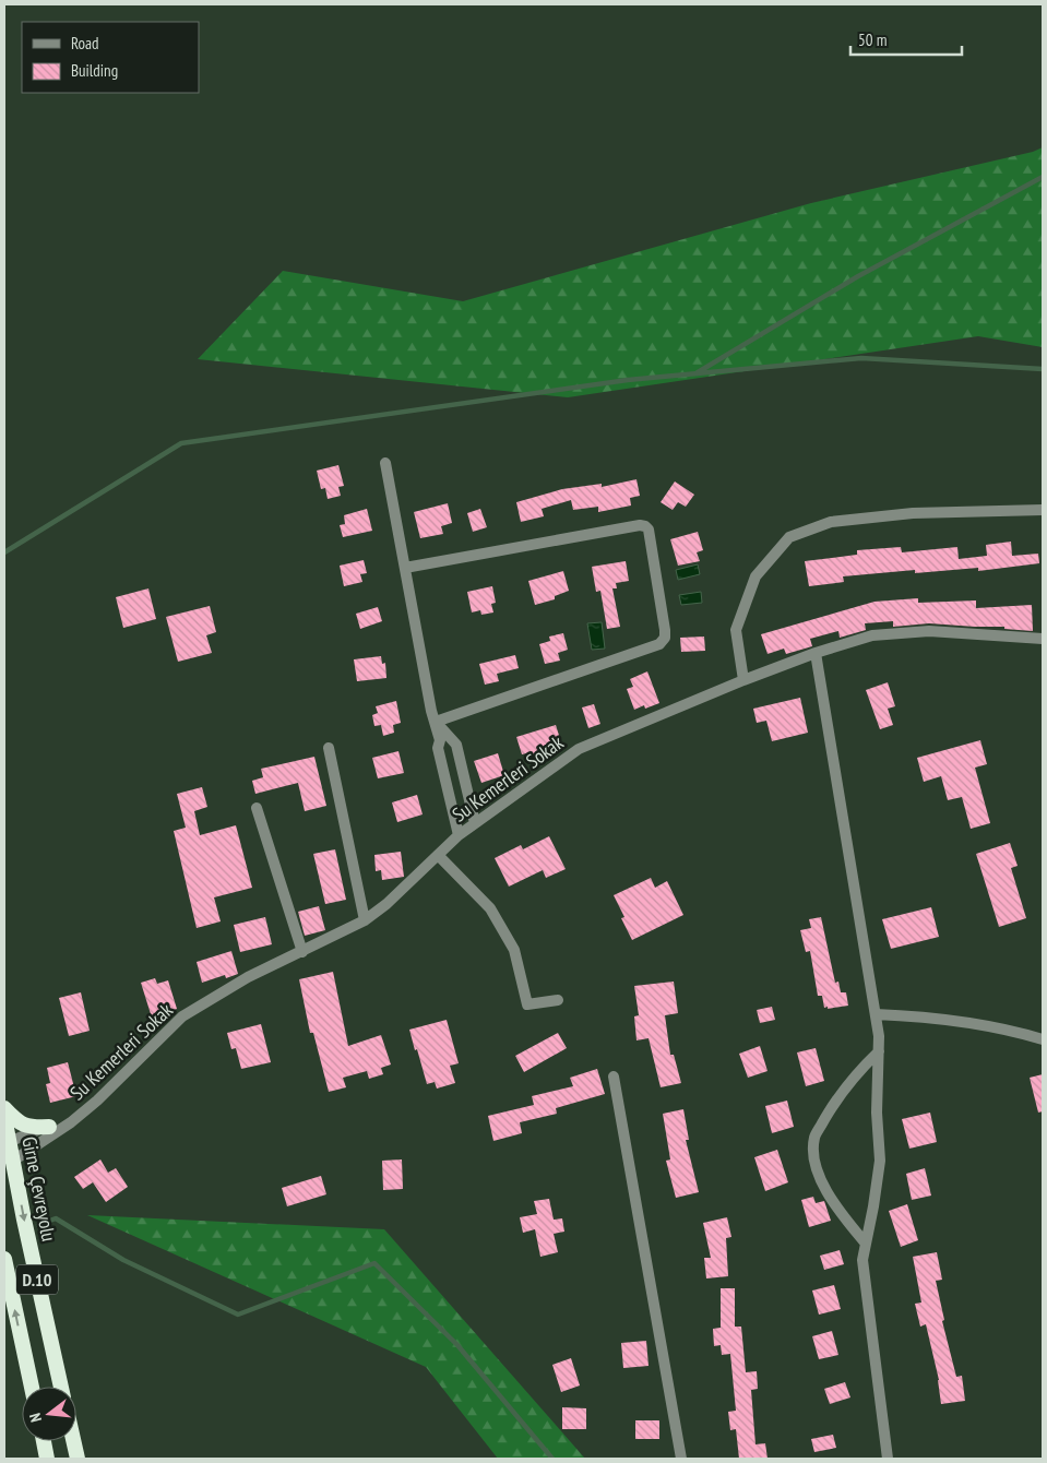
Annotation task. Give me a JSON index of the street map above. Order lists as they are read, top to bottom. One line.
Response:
{"streets":{"highway":["Girne Çevreyolu","D.10"],"street":["Su Kemerleri Sokak"]},"crossings":[["Su Kemerleri Sokak","Girne Çevreyolu"]],"legend":["Road","Building"],"scale_bar":"50 m","north":"left"}
